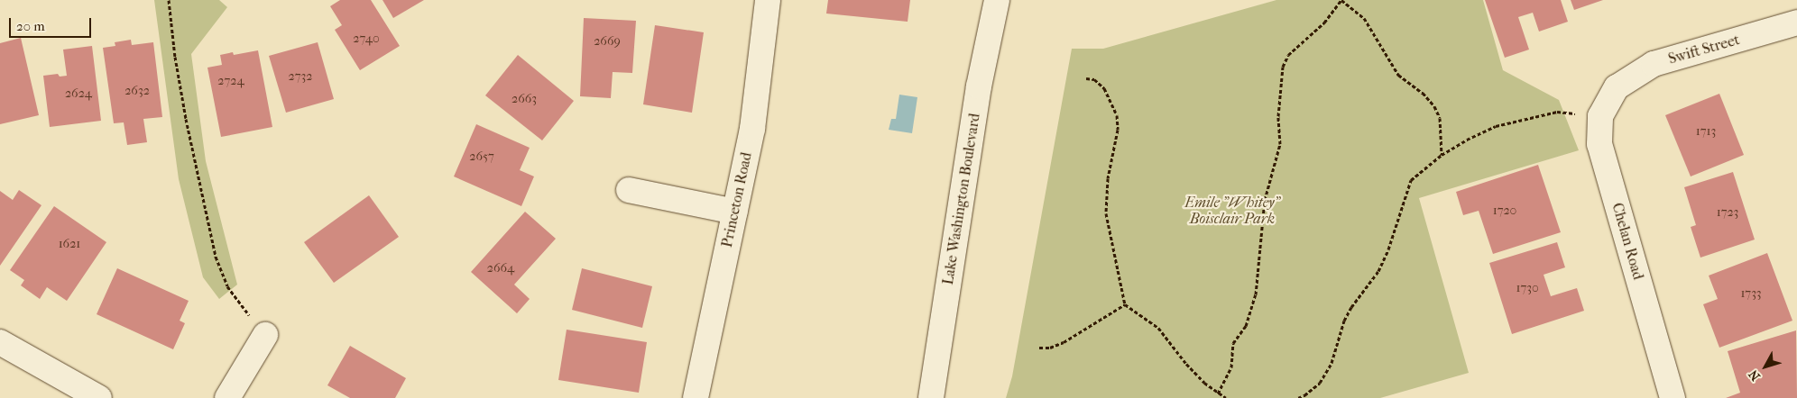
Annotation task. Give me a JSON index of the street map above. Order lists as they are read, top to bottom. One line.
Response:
{"streets":{"street":["Swift Street","Lake Washington Boulevard","Princeton Road","Chelan Road"]},"crossings":[["Swift Street","Chelan Road"]],"parks":["Emile \"Whitey\" Boisclair Park"],"house_numbers":["2740","2669","2732","2724","2632","2624","2663","1713","2657","1720","1723","1621","2664","1730","1733"],"scale_bar":"20 m","north":"bottom left"}
